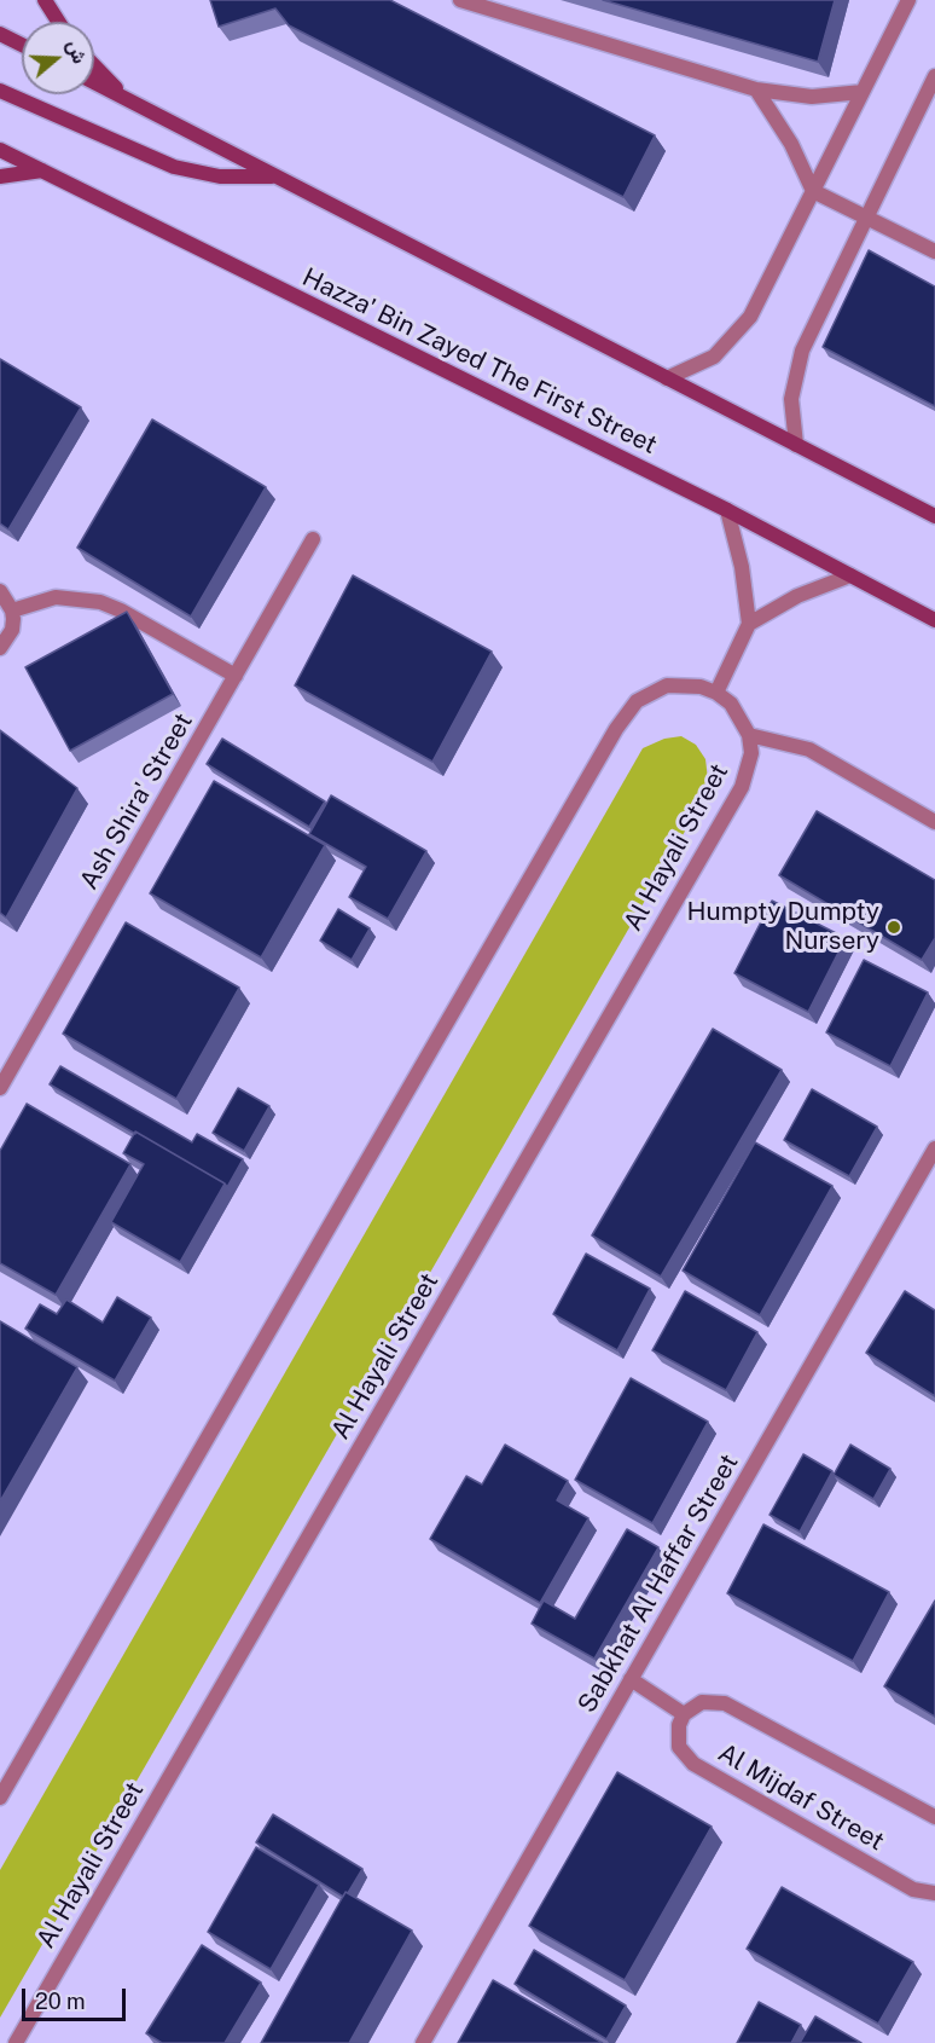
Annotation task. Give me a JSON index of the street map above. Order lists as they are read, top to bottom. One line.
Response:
{"streets":{"main road":["Hazza' Bin Zayed The First Street"],"street":["Ash Shira' Street","Al Hayali Street","Sabkhat Al Haffar Street","Al Mijdaf Street"]},"places":["Humpty Dumpty Nursery"],"scale_bar":"20 m","north":"right"}
